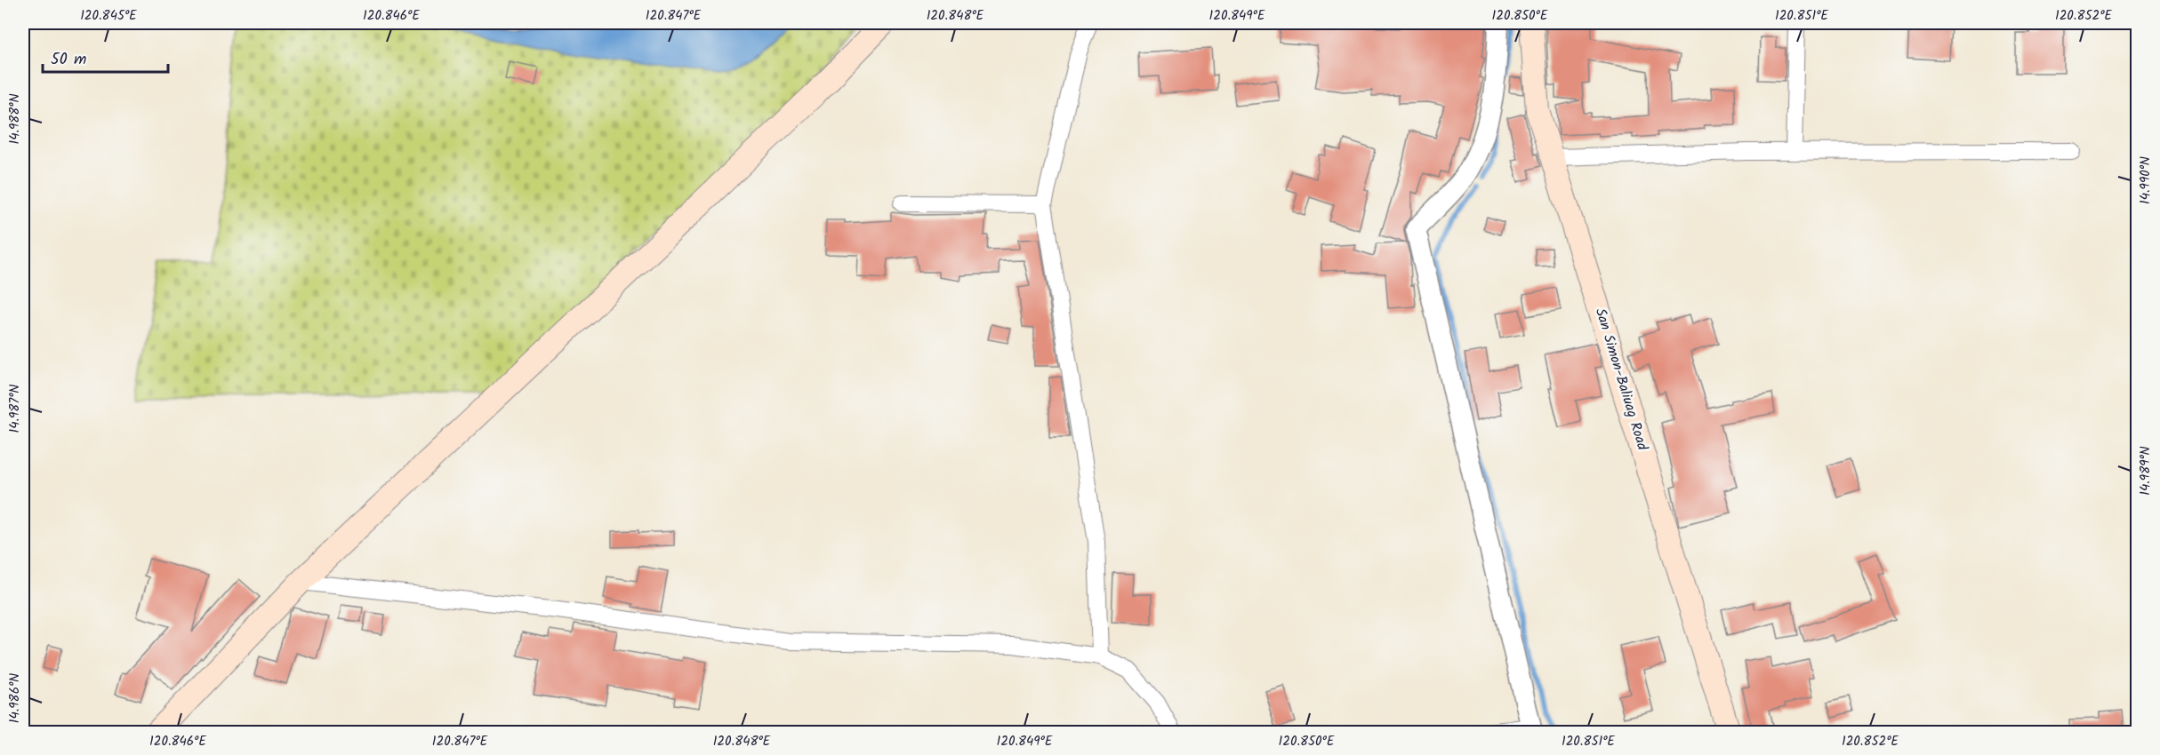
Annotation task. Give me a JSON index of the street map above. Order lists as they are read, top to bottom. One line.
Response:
{"streets":{"main road":["San Simon-Baliuag Road"]},"scale_bar":"50 m","coordinates":["120.845°E","120.846°E","120.847°E","120.848°E","120.849°E","120.850°E","120.851°E","120.852°E","14.988°N","14.990°N","14.987°N","14.989°N","14.986°N"]}
